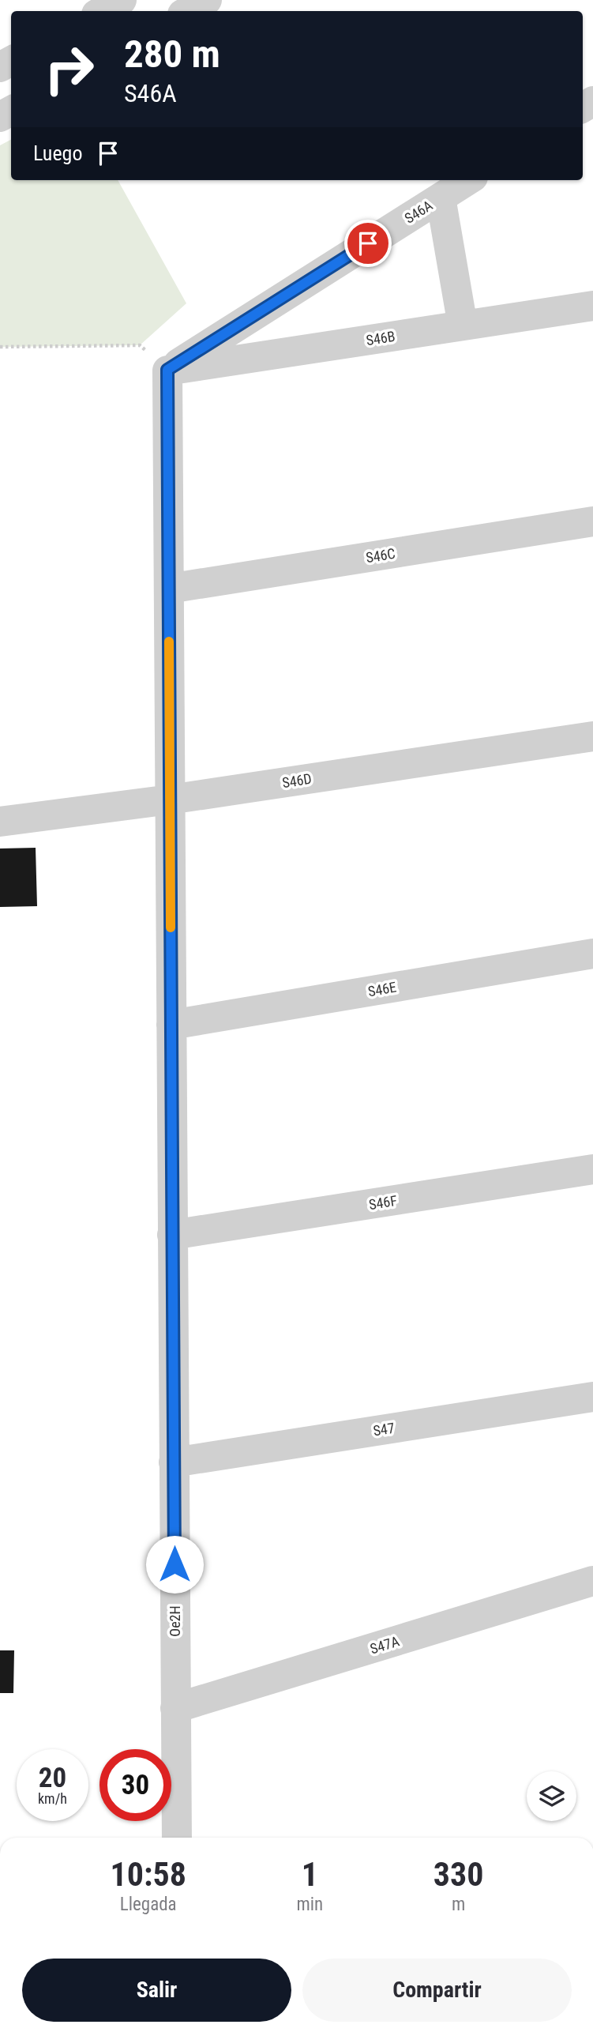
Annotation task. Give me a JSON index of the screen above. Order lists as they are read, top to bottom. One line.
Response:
{"streets":{"street":["S46A","S46B","S46C","S46D","S46E","S46F","S47","Oe2H","S47A"]},"crossings":[["S46A","S46B"],["S46A","Oe2H"],["S46B","Oe2H"],["S46C","Oe2H"],["S46D","Oe2H"],["S46E","Oe2H"],["S46F","Oe2H"],["S47","Oe2H"],["Oe2H","S47A"]],"page":{"turn":["280 m","S46A"],"then":"Luego","speed":"20 km/h","limit":"30","eta":["10:58","Llegada","1","min","330","m"],"buttons":["Salir","Compartir"]}}
